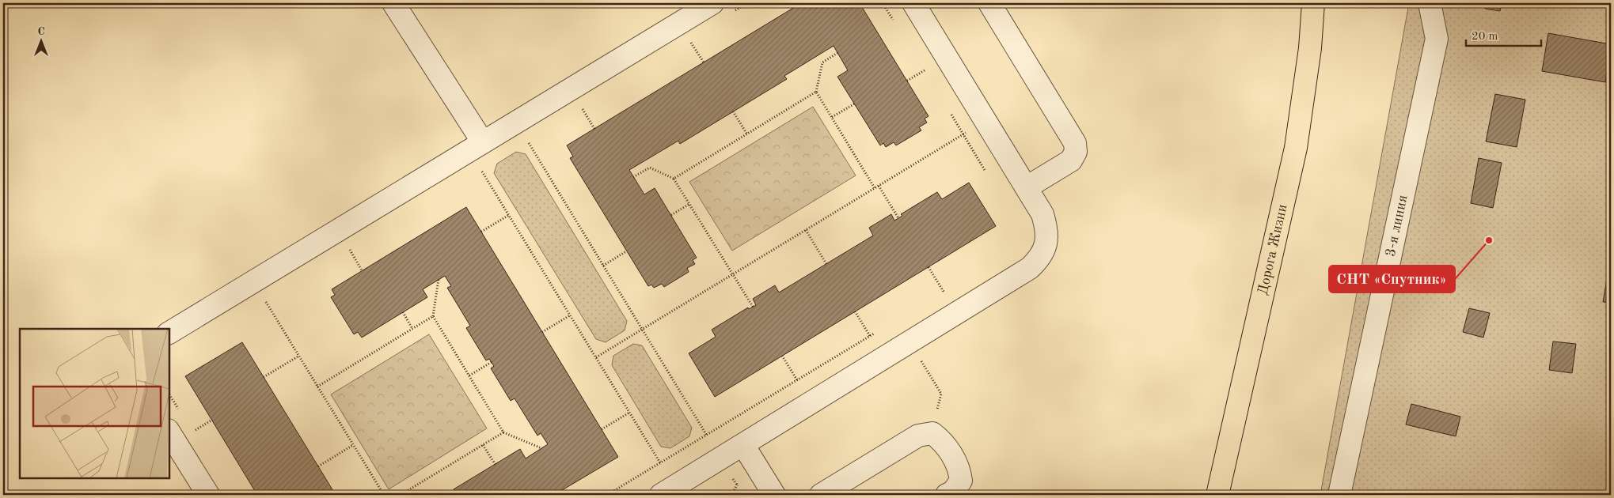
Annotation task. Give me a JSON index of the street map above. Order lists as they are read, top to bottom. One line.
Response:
{"streets":{"main road":["Дорога Жизни"],"street":["3-я линия"]},"places":["СНТ «Спутник»"],"scale_bar":"20 m","north":"top"}
